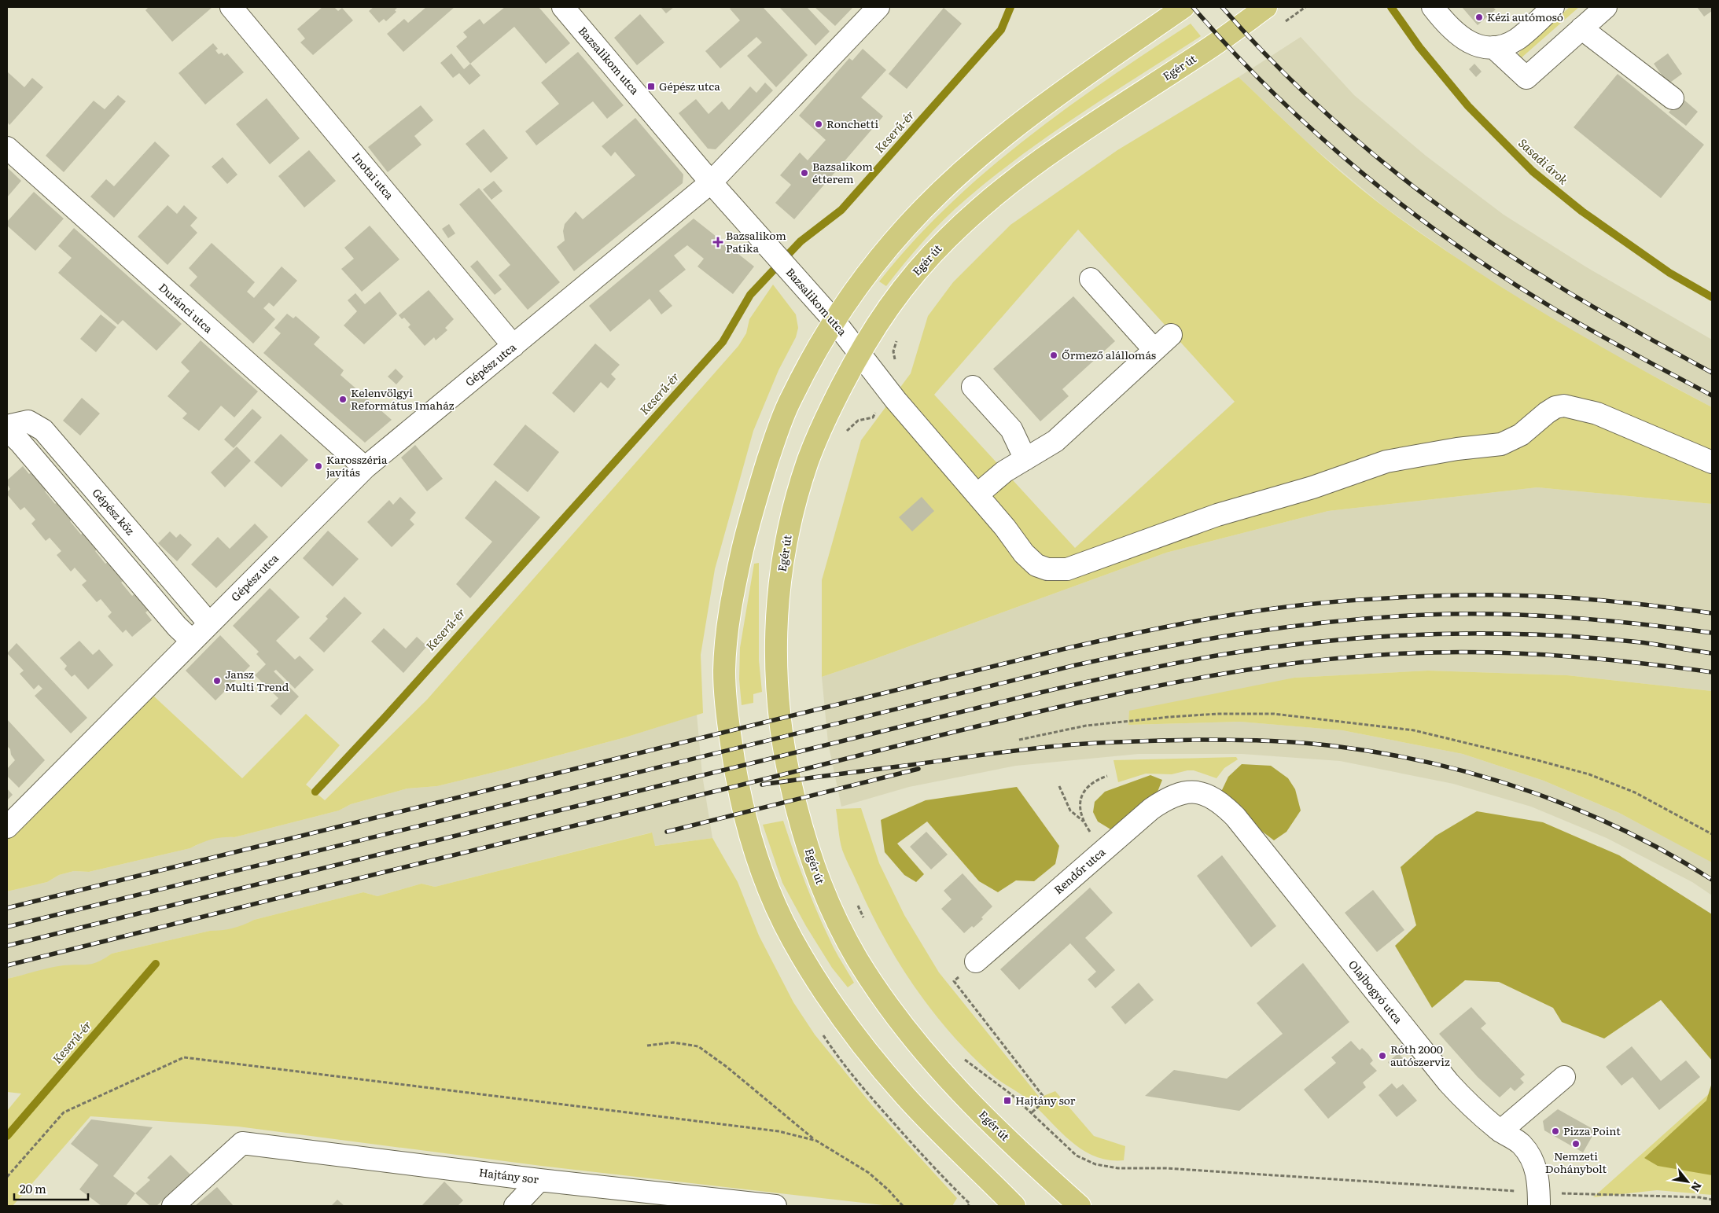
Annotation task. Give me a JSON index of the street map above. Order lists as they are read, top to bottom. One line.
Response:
{"streets":{"main road":["Egér út"],"street":["Bazsalikom utca","Inotai utca","Duránci utca","Gépész utca","Gépész köz","Rendőr utca","Olajbogyó utca","Hajtány sor"]},"crossings":[["Bazsalikom utca","Egér út"],["Bazsalikom utca","Gépész utca"],["Inotai utca","Gépész utca"],["Duránci utca","Gépész utca"],["Gépész utca","Gépész köz"],["Rendőr utca","Olajbogyó utca"]],"water":["Keserű-ér","Sasadi árok"],"places":{"other":["Kézi autómosó","Ronchetti","Bazsalikom étterem","Őrmező alállomás","Kelenvölgyi Református Imaház","Karosszéria javítás","Jansz Multi Trend","Róth 2000 autószerviz","Pizza Point","Nemzeti Dohánybolt"],"transit":["Gépész utca","Hajtány sor"],"health":["Bazsalikom Patika"]},"scale_bar":"20 m","north":"bottom right"}
